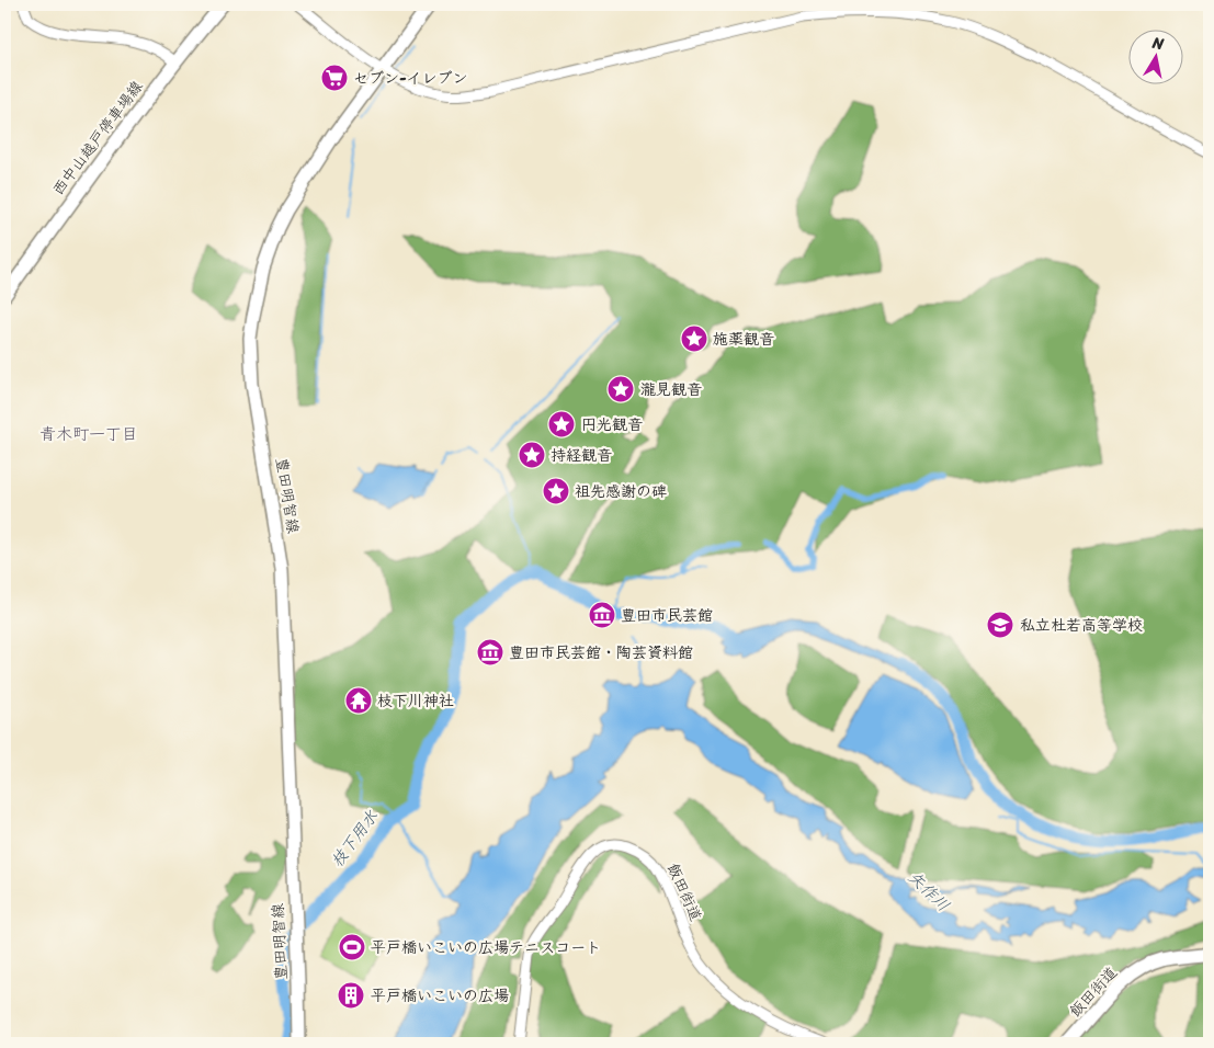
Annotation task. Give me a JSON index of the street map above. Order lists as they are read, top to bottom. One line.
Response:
{"streets":{"highway":["飯田街道"],"main road":["西中山越戸停車場線","豊田明智線"]},"districts":["青木町一丁目"],"water":["枝下用水","矢作川"],"places":{"supermarket":["セブン-イレブン"],"place":["施薬観音","瀧見観音","円光観音","持経観音","祖先感謝の碑"],"museum":["豊田市民芸館","豊田市民芸館・陶芸資料館"],"school or university":["私立杜若高等学校"],"temple":["枝下川神社"],"sports":["平戸橋いこいの広場テニスコート"],"building":["平戸橋いこいの広場"]},"north":"top"}
